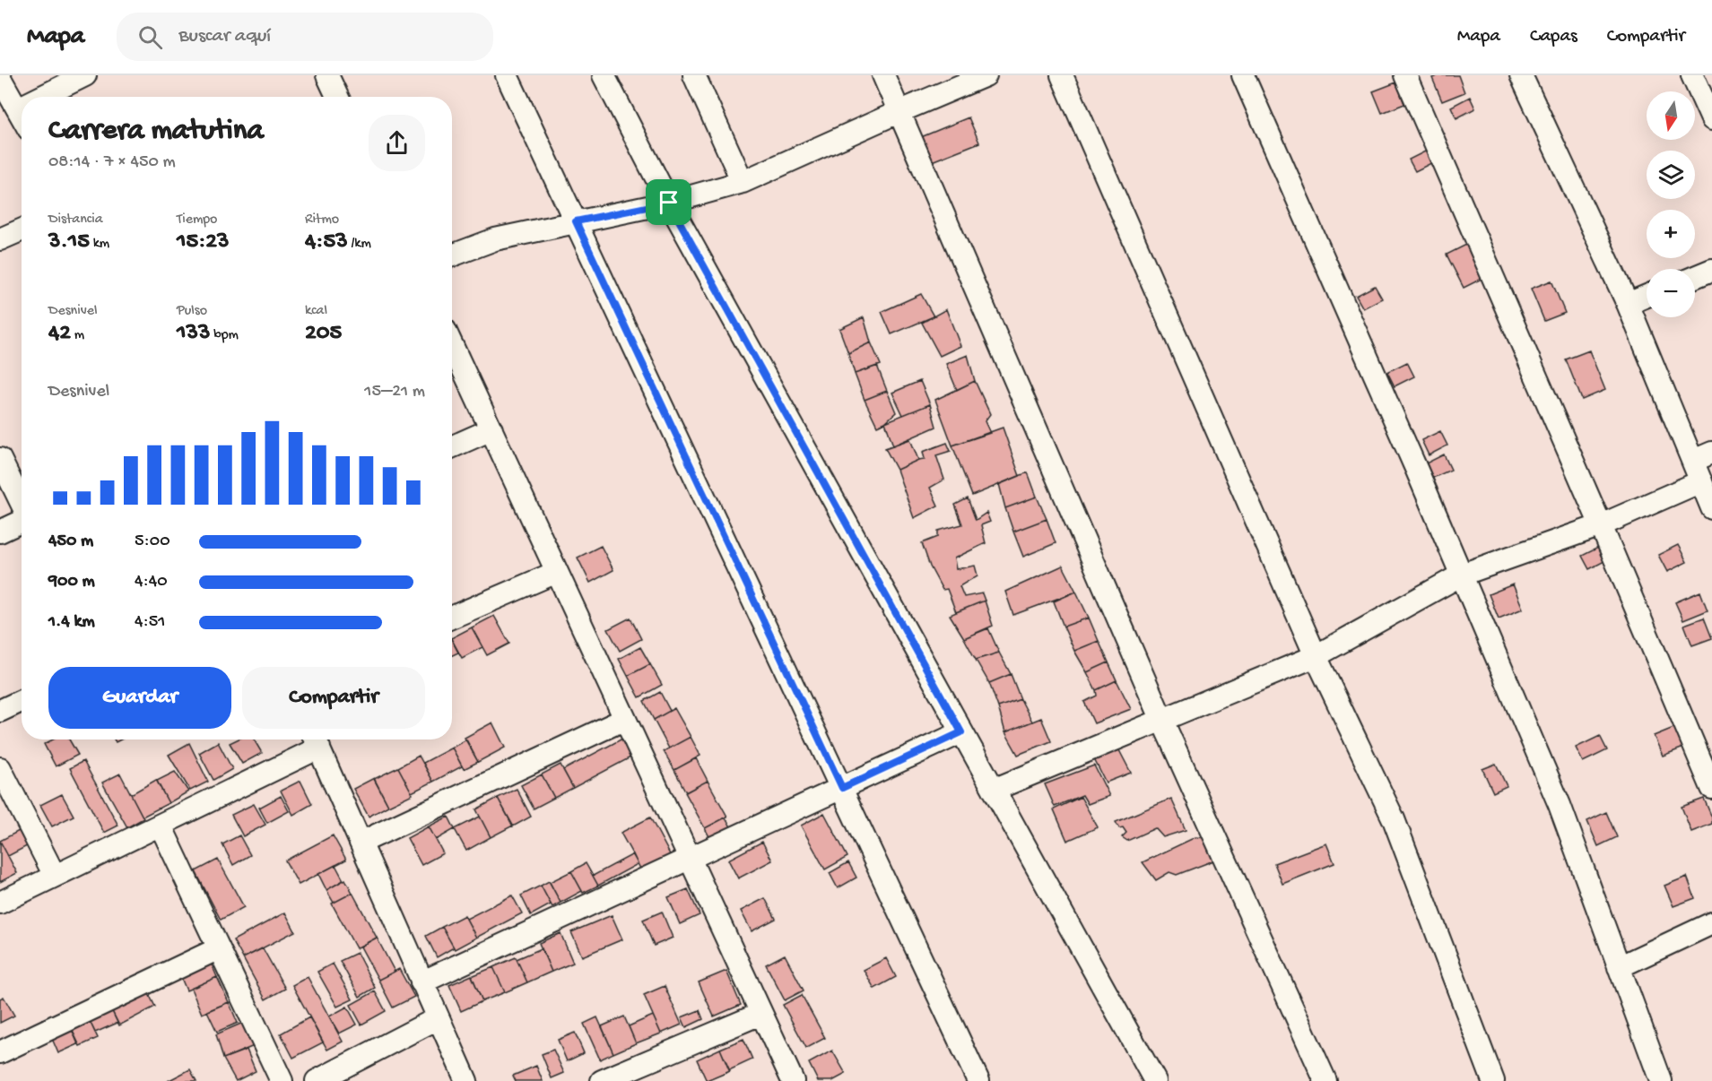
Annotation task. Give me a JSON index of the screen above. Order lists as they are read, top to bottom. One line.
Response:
{"north":"bottom","page":{"header":"Mapa","search":"Buscar aquí","nav":["Mapa","Capas","Compartir"],"map_buttons":["+","−"],"heading":["Carrera matutina","08:14 · 7 × 450 m"],"stats":[["Distancia","3.15 km"],["Tiempo","15:23"],["Ritmo","4:53 /km"],["Desnivel","42 m"],["Pulso","133 bpm"],["kcal","205"]],"chart":["Desnivel","15–21 m"],"list":[{"name":"450 m","note":"5:00"},{"name":"900 m","note":"4:40"},{"name":"1.4 km","note":"4:51"}],"buttons":["Guardar","Compartir"]}}
